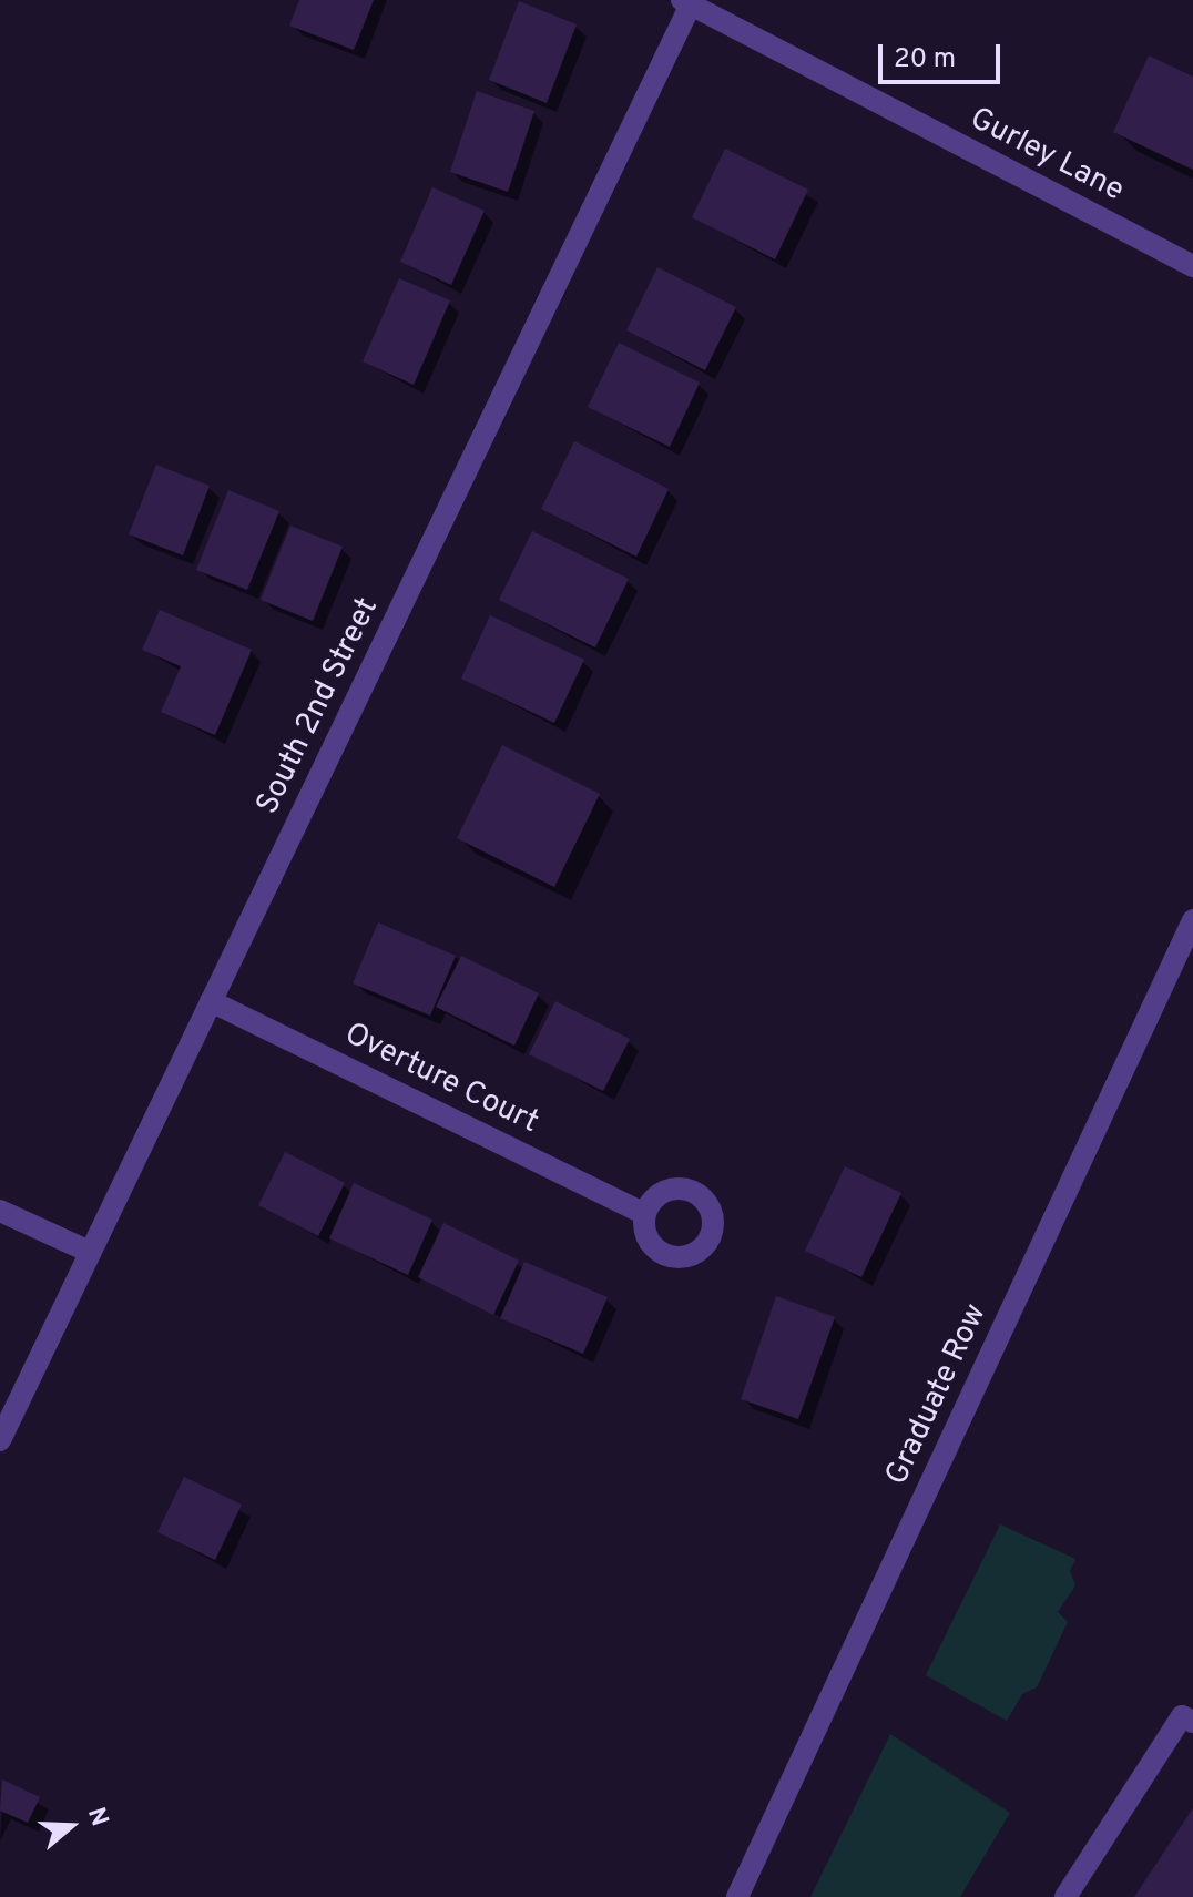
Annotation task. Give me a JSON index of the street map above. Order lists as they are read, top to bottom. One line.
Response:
{"streets":{"street":["Gurley Lane","South 2nd Street","Overture Court","Graduate Row"]},"crossings":[["Gurley Lane","South 2nd Street"],["South 2nd Street","Overture Court"]],"scale_bar":"20 m","north":"right"}
